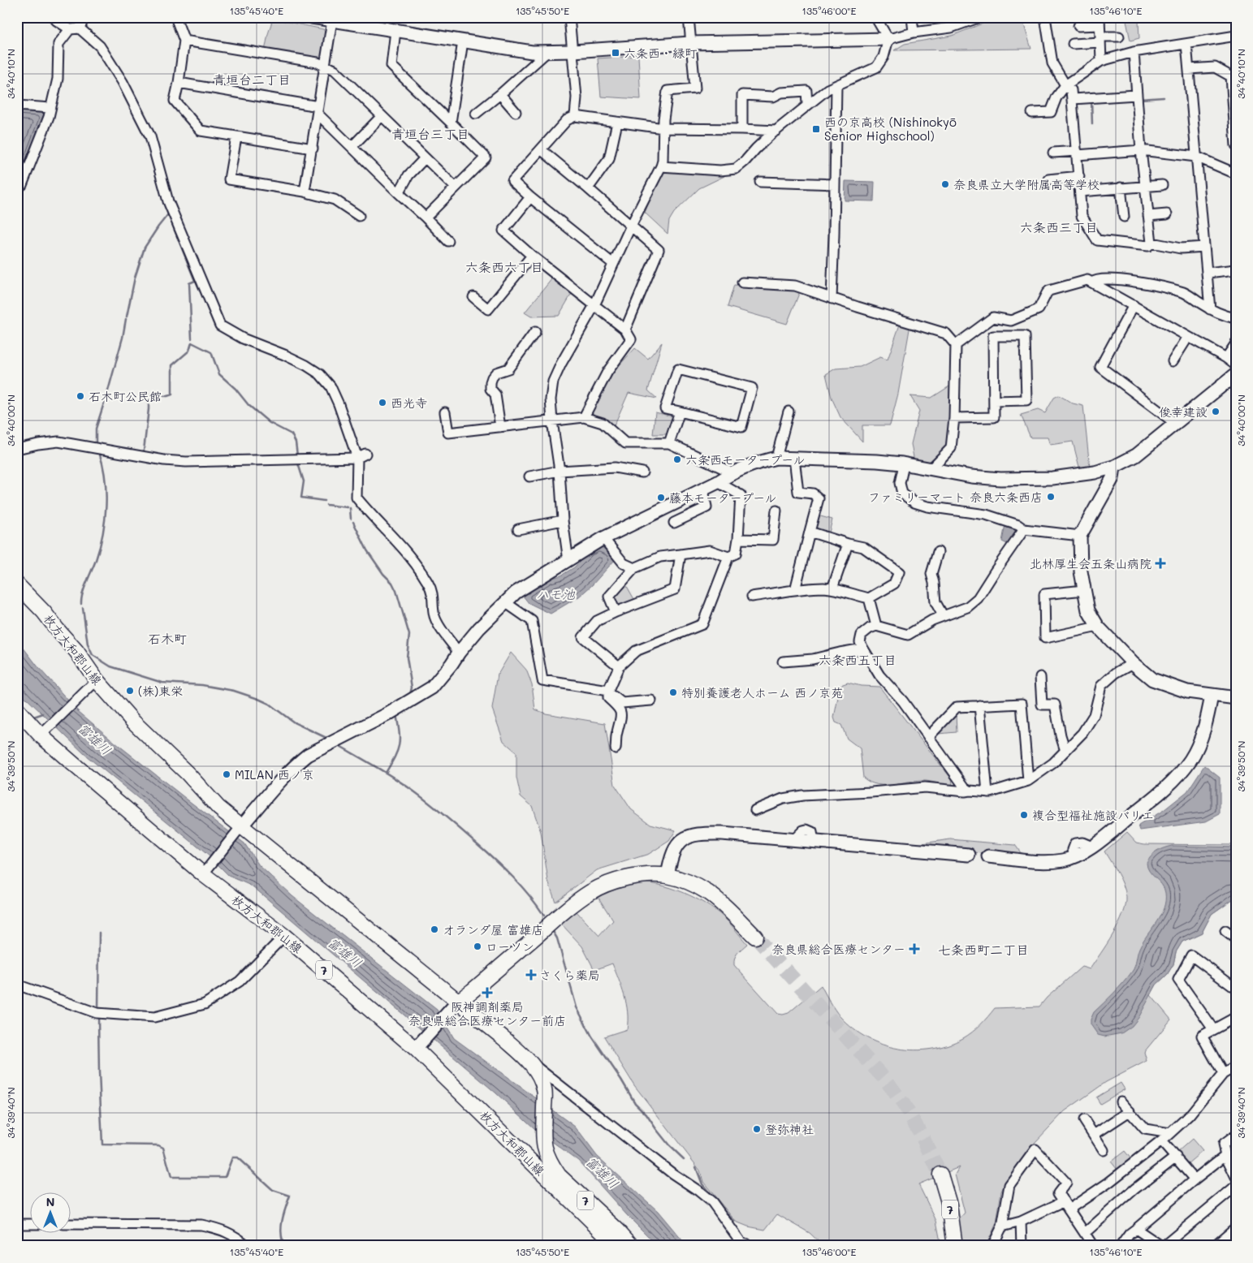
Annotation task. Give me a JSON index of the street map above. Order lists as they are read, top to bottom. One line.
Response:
{"streets":{"main road":["枚方大和郡山線","7"]},"districts":["青垣台二丁目","青垣台三丁目","六条西三丁目","六条西六丁目","石木町","六条西五丁目","七条西町二丁目"],"water":["ハモ池","富雄川"],"places":{"transit":["六条西・緑町","西の京高校 (Nishinokyō Senior Highschool)"],"other":["奈良県立大学附属高等学校","石木町公民館","西光寺","俊幸建設","六条西モータープール","ファミリーマート 奈良六条西店","藤本モータープール","(株)東栄","特別養護老人ホーム 西ノ京苑","MILAN 西ノ京","複合型福祉施設バリエ","オランダ屋 富雄店","ローソン","登弥神社"],"health":["北林厚生会五条山病院","奈良県総合医療センター","さくら薬局","阪神調剤薬局 奈良県総合医療センター前店"]},"north":"top","coordinates":["135°45'40\"E","135°45'50\"E","135°46'00\"E","135°46'10\"E","34°40'10\"N","34°40'00\"N","34°39'50\"N","34°39'40\"N"]}
